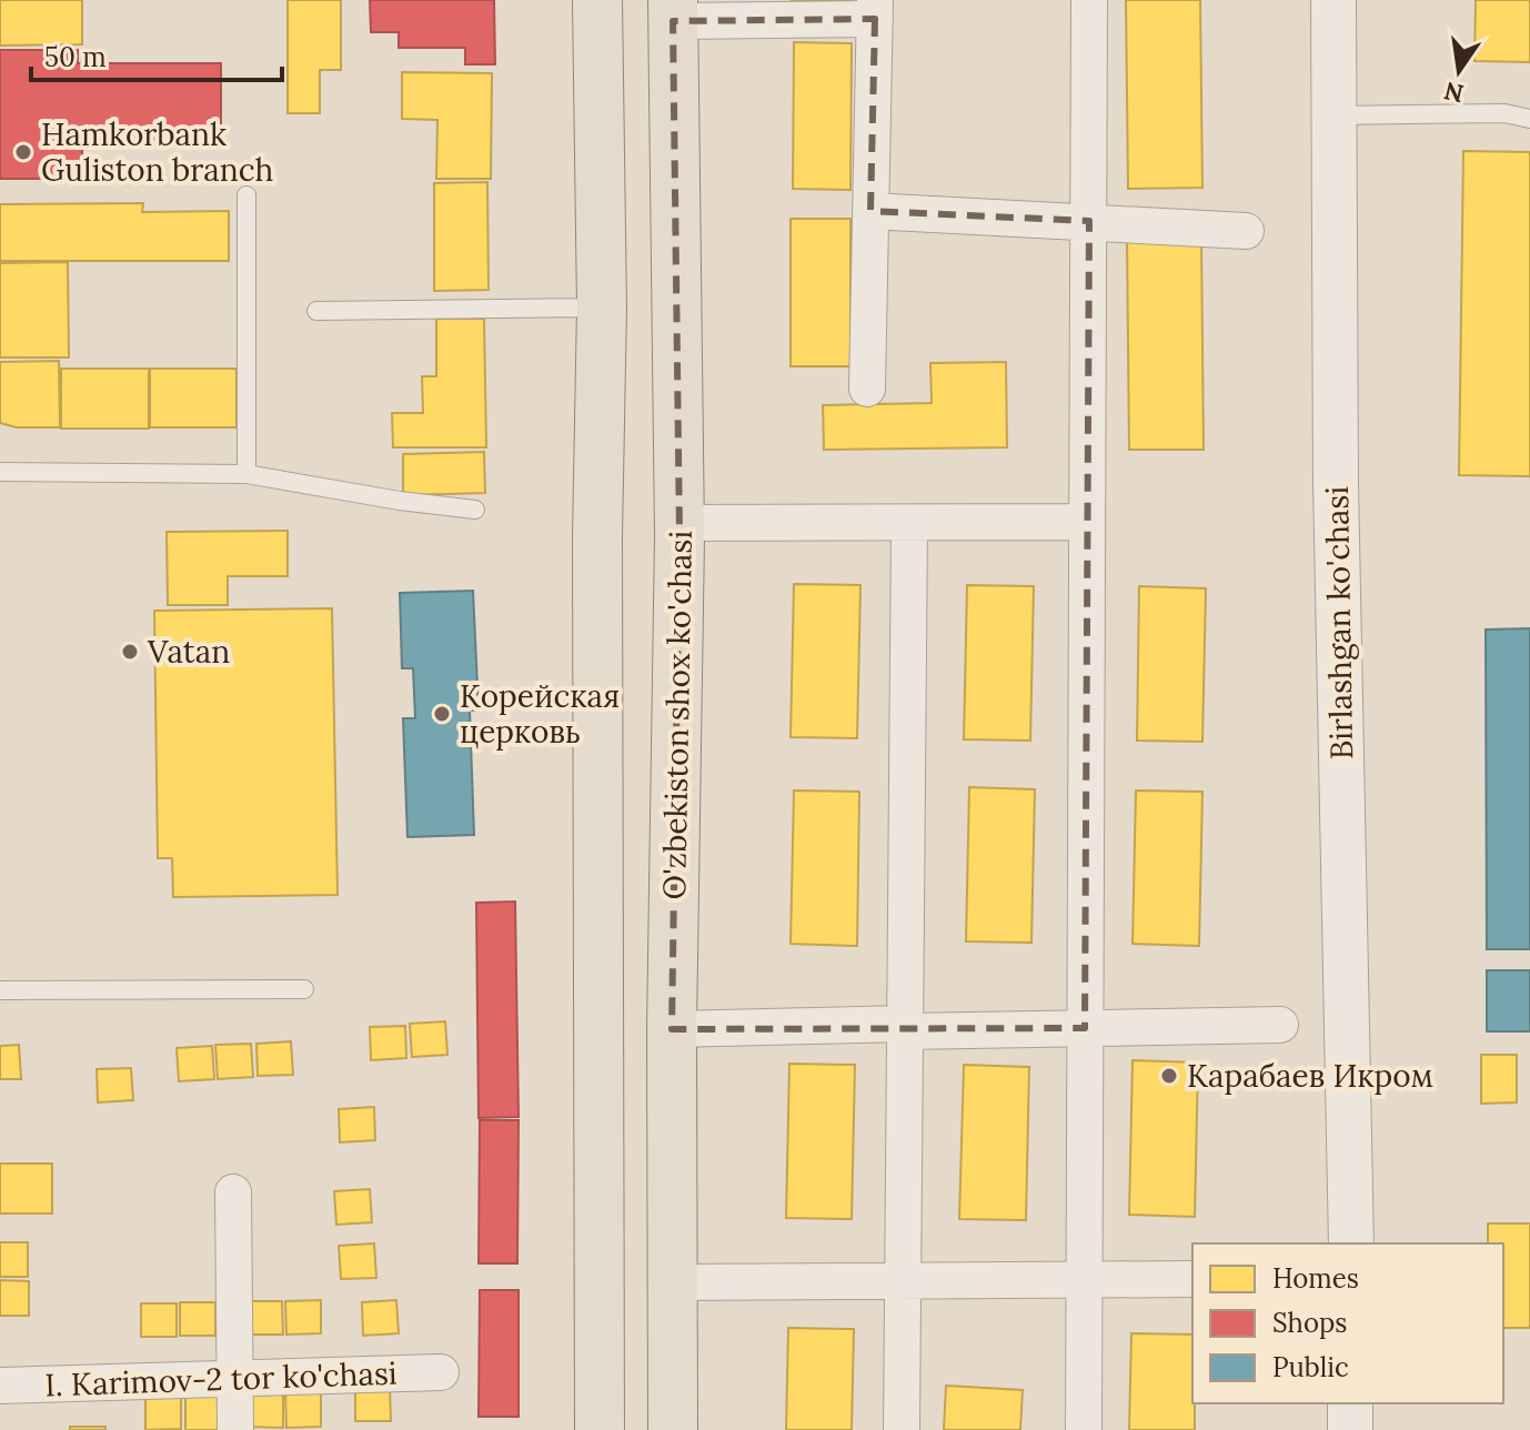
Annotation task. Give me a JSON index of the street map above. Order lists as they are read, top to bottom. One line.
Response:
{"streets":{"main road":["O'zbekiston shox ko'chasi"],"street":["Birlashgan ko'chasi","I. Karimov-2 tor ko'chasi"]},"places":["Hamkorbank Guliston branch","Vatan","Корейская церковь","Карабаев Икром"],"legend":["Homes","Shops","Public"],"scale_bar":"50 m","north":"bottom"}
